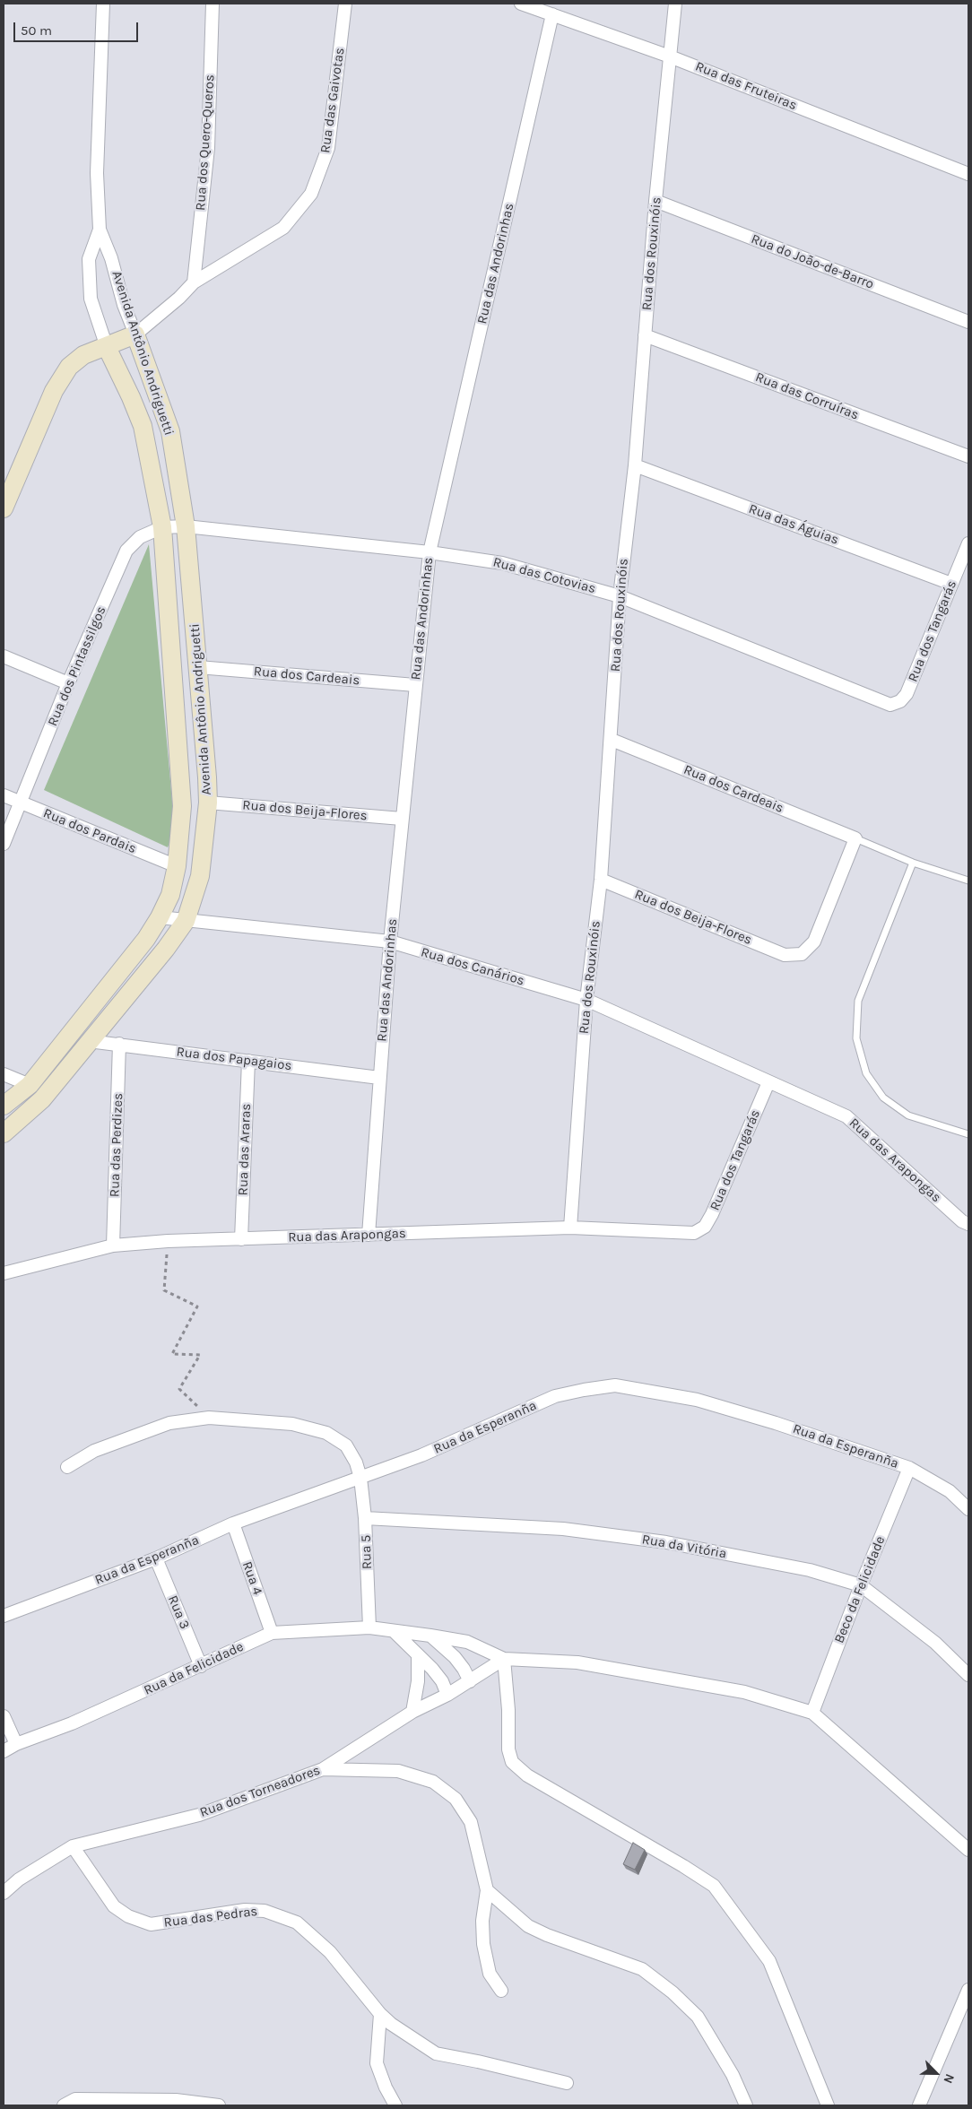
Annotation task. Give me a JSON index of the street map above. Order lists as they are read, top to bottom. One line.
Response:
{"streets":{"street":["Rua das Fruteiras","Rua das Gaivotas","Rua dos Quero-Queros","Rua dos Rouxinóis","Rua do João-de-Barro","Rua das Andorinhas","Avenida Antônio Andriguetti","Rua das Corruíras","Rua das Águias","Rua das Cotovias","Rua dos Tangarás","Rua dos Pintassilgos","Rua dos Cardeais","Rua dos Beija-Flores","Rua dos Pardais","Rua dos Canários","Rua dos Papagaios","Rua das Perdizes","Rua das Araras","Rua das Arapongas","Rua da Esperanña","Rua da Vitória","Rua 5","Rua 4","Beco da Felicidade","Rua 3","Rua da Felicidade","Rua dos Torneadores","Rua das Pedras"]},"crossings":[["Rua das Fruteiras","Rua dos Rouxinóis"],["Rua das Fruteiras","Rua das Andorinhas"],["Rua das Gaivotas","Rua dos Quero-Queros"],["Rua das Gaivotas","Avenida Antônio Andriguetti"],["Rua dos Rouxinóis","Rua do João-de-Barro"],["Rua dos Rouxinóis","Rua das Corruíras"],["Rua dos Rouxinóis","Rua das Águias"],["Rua dos Rouxinóis","Rua das Cotovias"],["Rua dos Rouxinóis","Rua dos Cardeais"],["Rua dos Rouxinóis","Rua dos Beija-Flores"],["Rua dos Rouxinóis","Rua dos Canários"],["Rua dos Rouxinóis","Rua das Arapongas"],["Rua das Andorinhas","Rua das Cotovias"],["Rua das Andorinhas","Rua dos Cardeais"],["Rua das Andorinhas","Rua dos Beija-Flores"],["Rua das Andorinhas","Rua dos Canários"],["Rua das Andorinhas","Rua dos Papagaios"],["Rua das Andorinhas","Rua das Arapongas"],["Avenida Antônio Andriguetti","Rua das Cotovias"],["Avenida Antônio Andriguetti","Rua dos Pintassilgos"],["Avenida Antônio Andriguetti","Rua dos Cardeais"],["Avenida Antônio Andriguetti","Rua dos Beija-Flores"],["Avenida Antônio Andriguetti","Rua dos Pardais"],["Avenida Antônio Andriguetti","Rua dos Canários"],["Avenida Antônio Andriguetti","Rua dos Papagaios"],["Rua das Águias","Rua dos Tangarás"],["Rua das Cotovias","Rua dos Tangarás"],["Rua das Cotovias","Rua dos Pintassilgos"],["Rua dos Tangarás","Rua dos Canários"],["Rua dos Tangarás","Rua das Arapongas"],["Rua dos Pintassilgos","Rua dos Pardais"],["Rua dos Cardeais","Rua dos Beija-Flores"],["Rua dos Canários","Rua das Arapongas"],["Rua dos Papagaios","Rua das Perdizes"],["Rua dos Papagaios","Rua das Araras"],["Rua das Perdizes","Rua das Arapongas"],["Rua das Araras","Rua das Arapongas"],["Rua da Esperanña","Rua 5"],["Rua da Esperanña","Rua 4"],["Rua da Esperanña","Beco da Felicidade"],["Rua da Esperanña","Rua 3"],["Rua da Vitória","Rua 5"],["Rua da Vitória","Beco da Felicidade"],["Rua 5","Rua da Felicidade"],["Rua 4","Rua da Felicidade"],["Rua 3","Rua da Felicidade"],["Rua da Felicidade","Rua dos Torneadores"],["Rua dos Torneadores","Rua das Pedras"]],"scale_bar":"50 m","north":"bottom right"}
